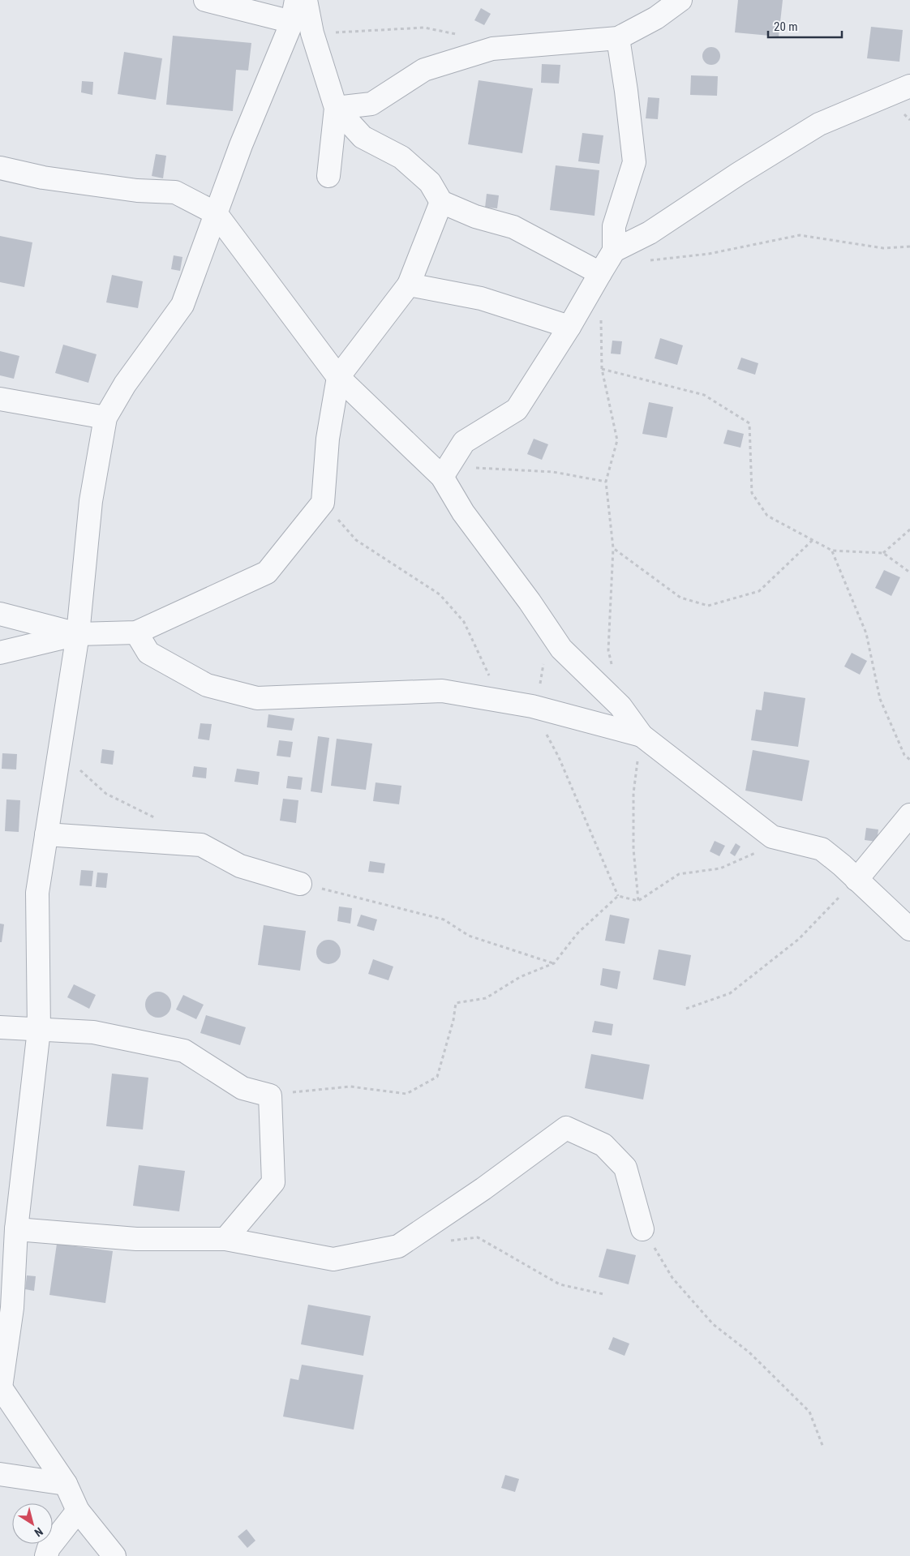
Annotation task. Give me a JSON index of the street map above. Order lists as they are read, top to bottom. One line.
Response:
{"scale_bar":"20 m","north":"bottom right"}
